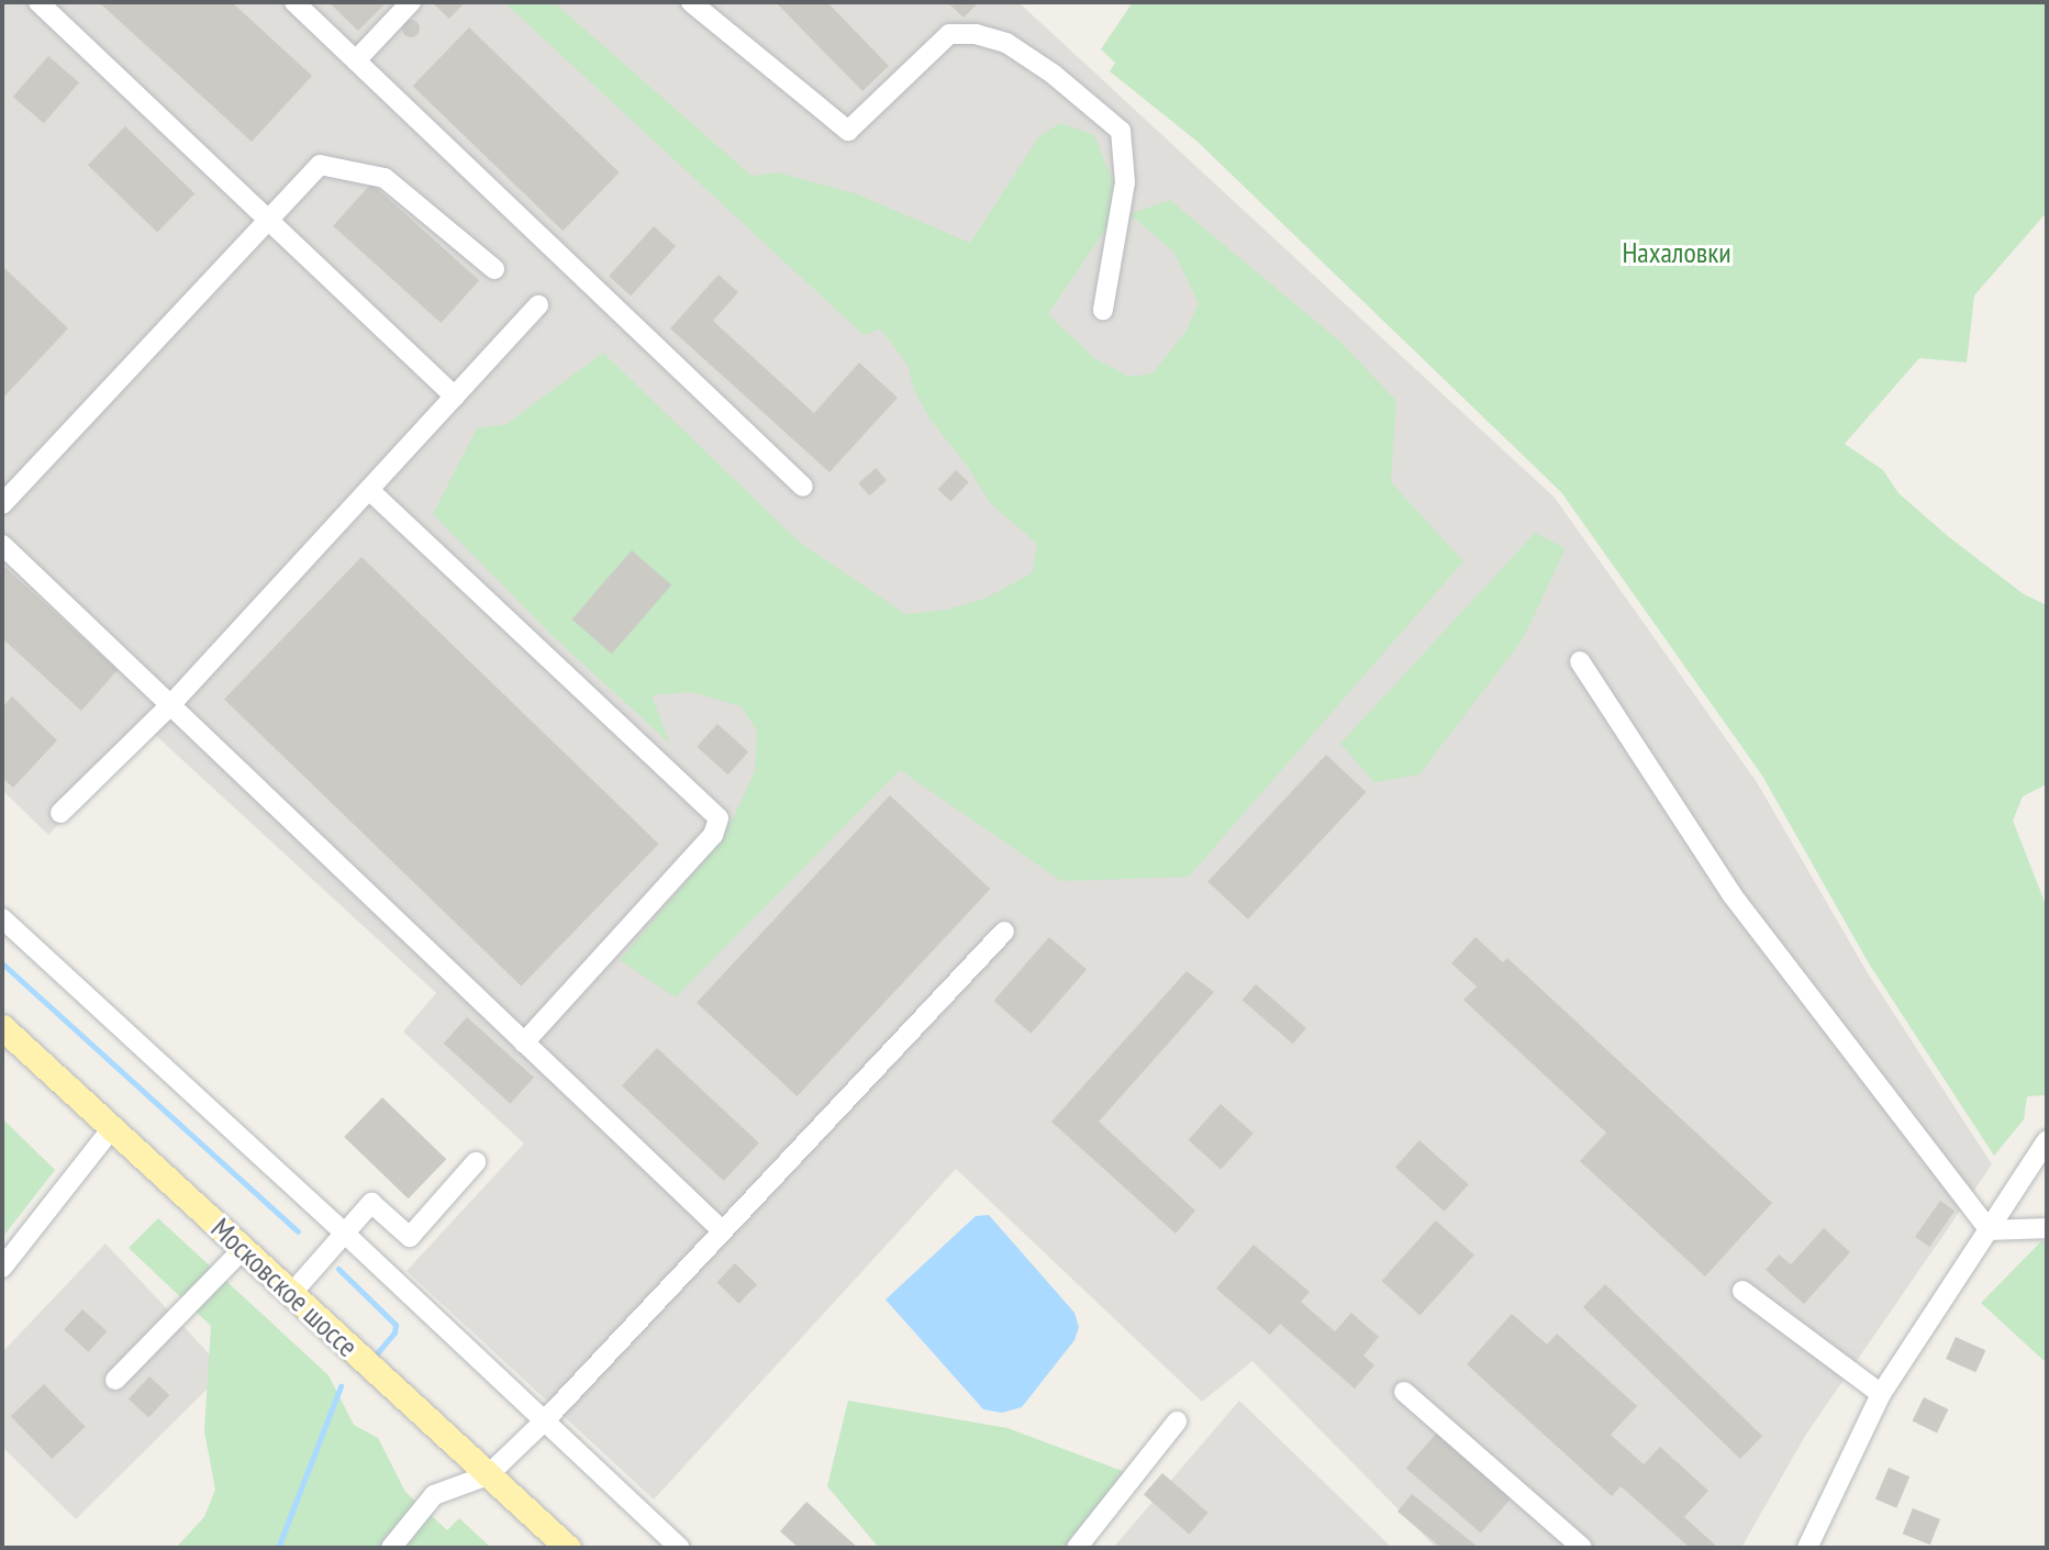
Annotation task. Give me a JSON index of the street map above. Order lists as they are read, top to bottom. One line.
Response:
{"streets":{"main road":["Московское шоссе"]},"parks":["Нахаловки"]}
